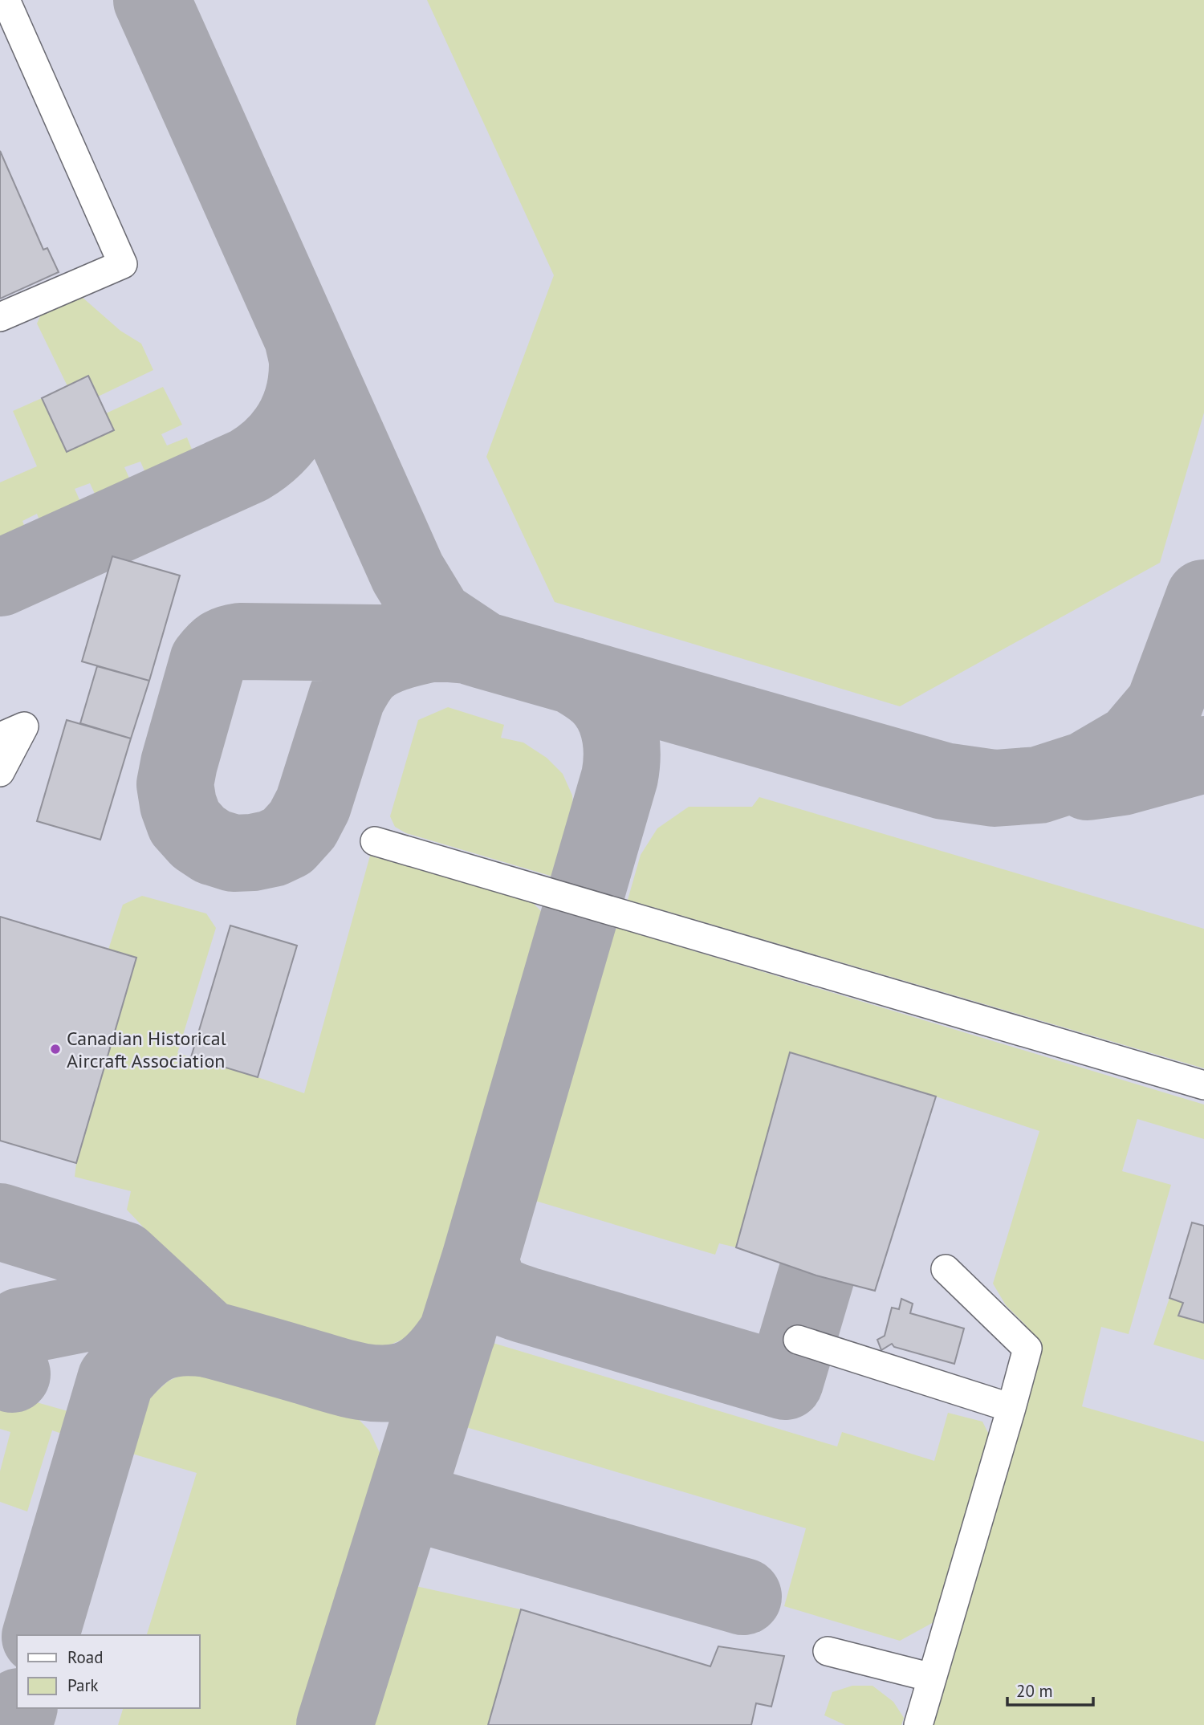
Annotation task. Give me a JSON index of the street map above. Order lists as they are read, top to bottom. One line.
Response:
{"places":["Canadian Historical Aircraft Association"],"legend":["Road","Park"],"scale_bar":"20 m"}
